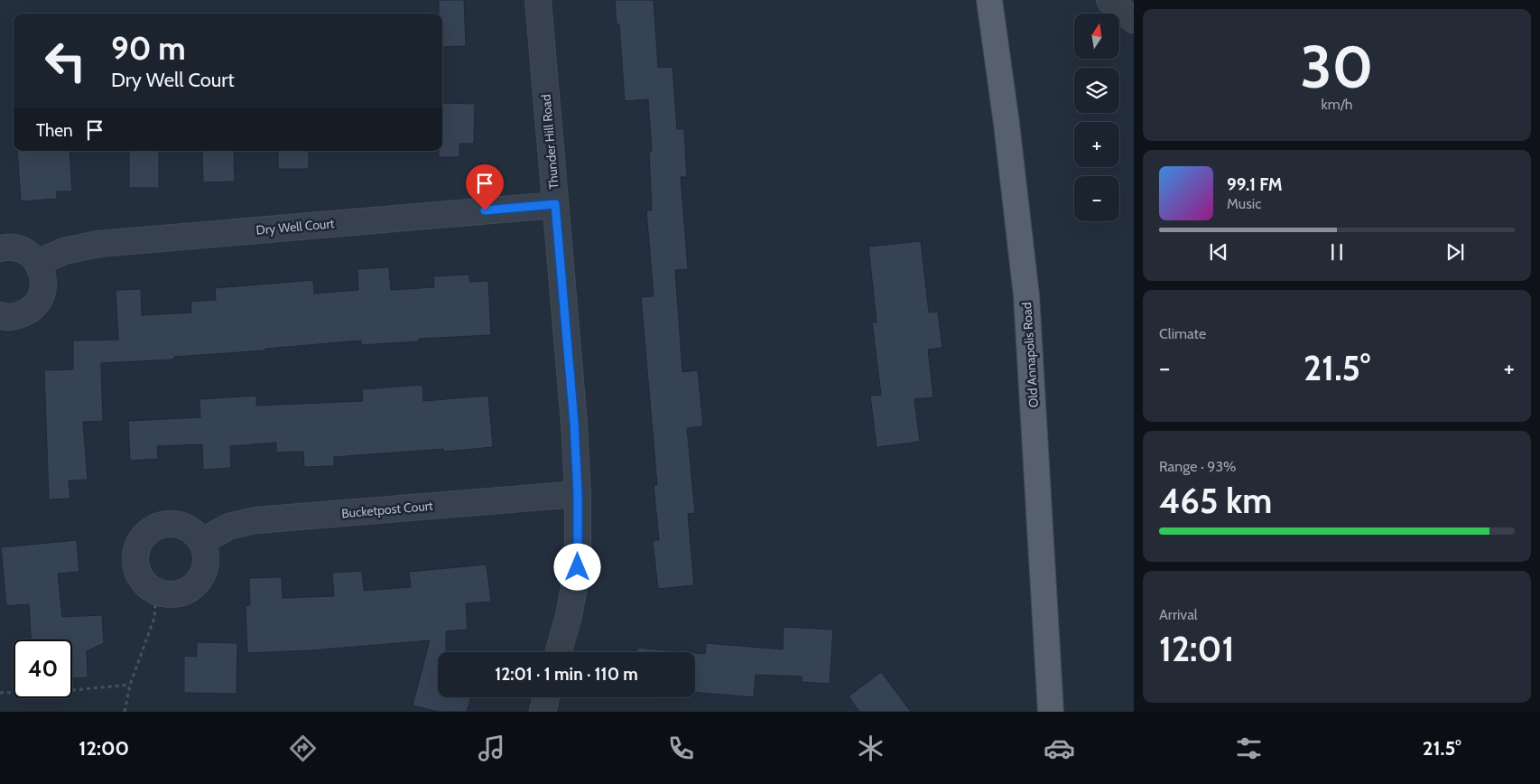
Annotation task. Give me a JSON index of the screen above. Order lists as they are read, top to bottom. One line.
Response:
{"streets":{"main road":["Old Annapolis Road"],"street":["Thunder Hill Road","Dry Well Court","Bucketpost Court"]},"crossings":[["Thunder Hill Road","Dry Well Court"],["Thunder Hill Road","Bucketpost Court"]],"north":"top","page":{"tile":[["30","km/h"],"Climate",["Range · 93%","465 km"],["Arrival","12:01"]],"map_buttons":["+","−"],"turn":["90 m","Dry Well Court"],"then":"Then","song":["99.1 FM","Music"],"heat":["−","21.5°","+"],"limit":"40","trip":"12:01 · 1 min · 110 m","tabs":["12:00","21.5°"]}}
